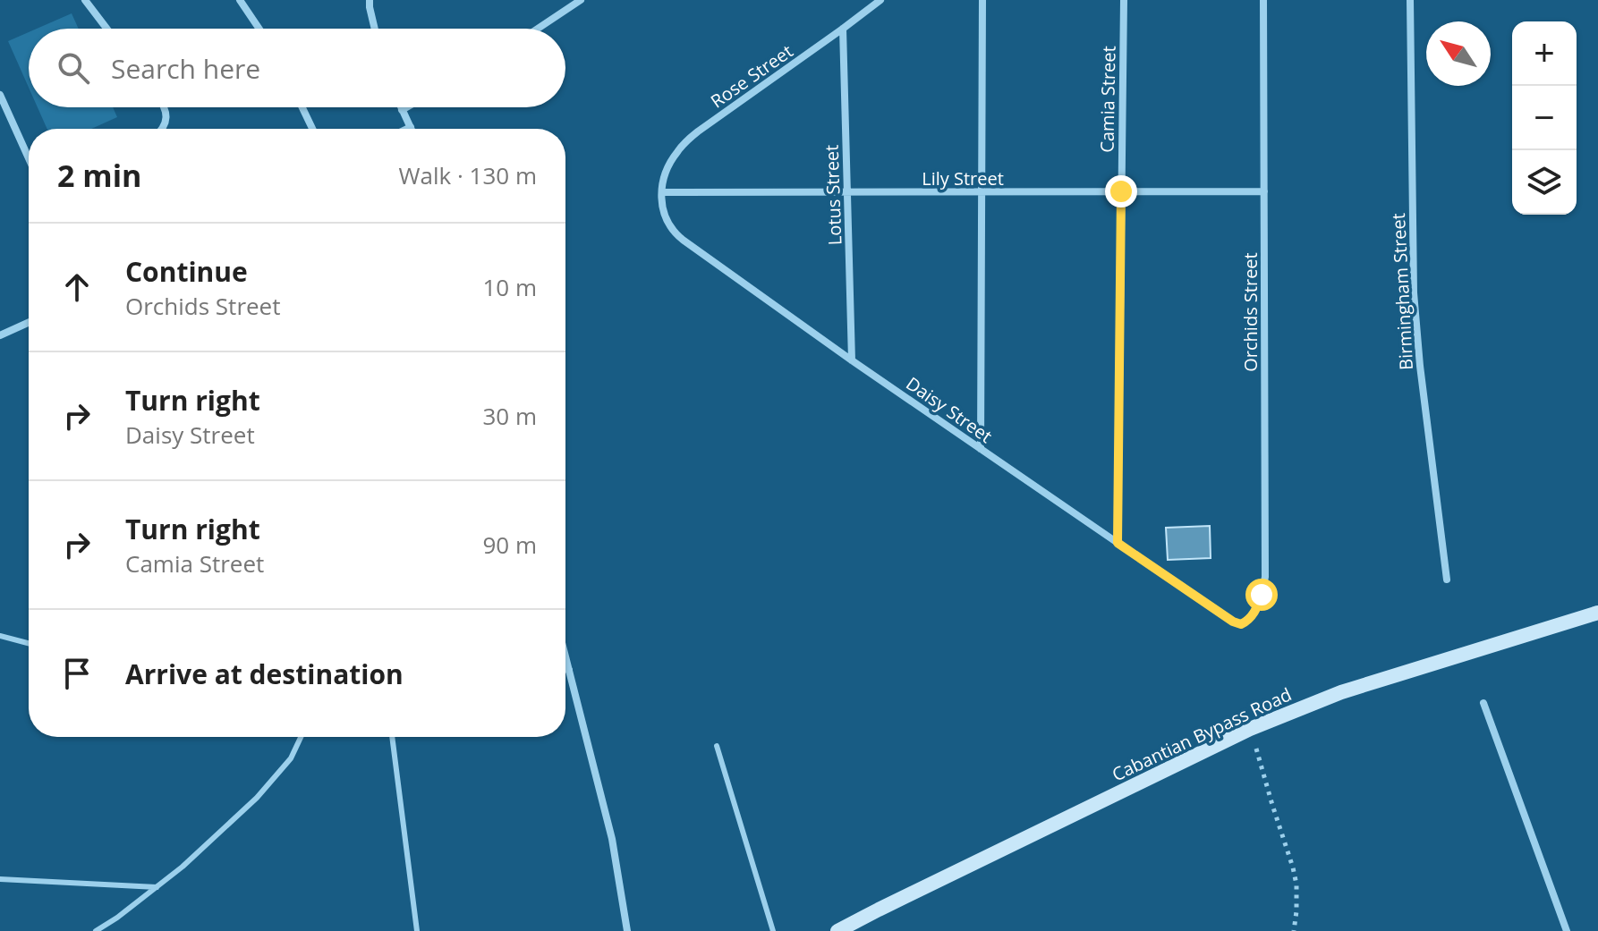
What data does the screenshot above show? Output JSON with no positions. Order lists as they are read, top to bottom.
{
  "streets": {
    "main road": ["Cabantian Bypass Road"],
    "street": [
      "Rose Street",
      "Camia Street",
      "Lily Street",
      "Lotus Street",
      "Birmingham Street",
      "Orchids Street",
      "Daisy Street"
    ]
  },
  "crossings": [
    ["Rose Street", "Lily Street"],
    ["Rose Street", "Lotus Street"],
    ["Rose Street", "Daisy Street"],
    ["Camia Street", "Lily Street"],
    ["Camia Street", "Daisy Street"],
    ["Lily Street", "Lotus Street"],
    ["Lily Street", "Orchids Street"],
    ["Lily Street", "Daisy Street"],
    ["Lotus Street", "Daisy Street"],
    ["Orchids Street", "Daisy Street"]
  ],
  "north": "top left",
  "page": {
    "map_buttons": ["+", "−"],
    "search": "Search here",
    "heading": ["2 min", "Walk · 130 m"],
    "list": [
      ["Continue", "Orchids Street", "10 m"],
      ["Turn right", "Daisy Street", "30 m"],
      ["Turn right", "Camia Street", "90 m"],
      "Arrive at destination"
    ]
  }
}
